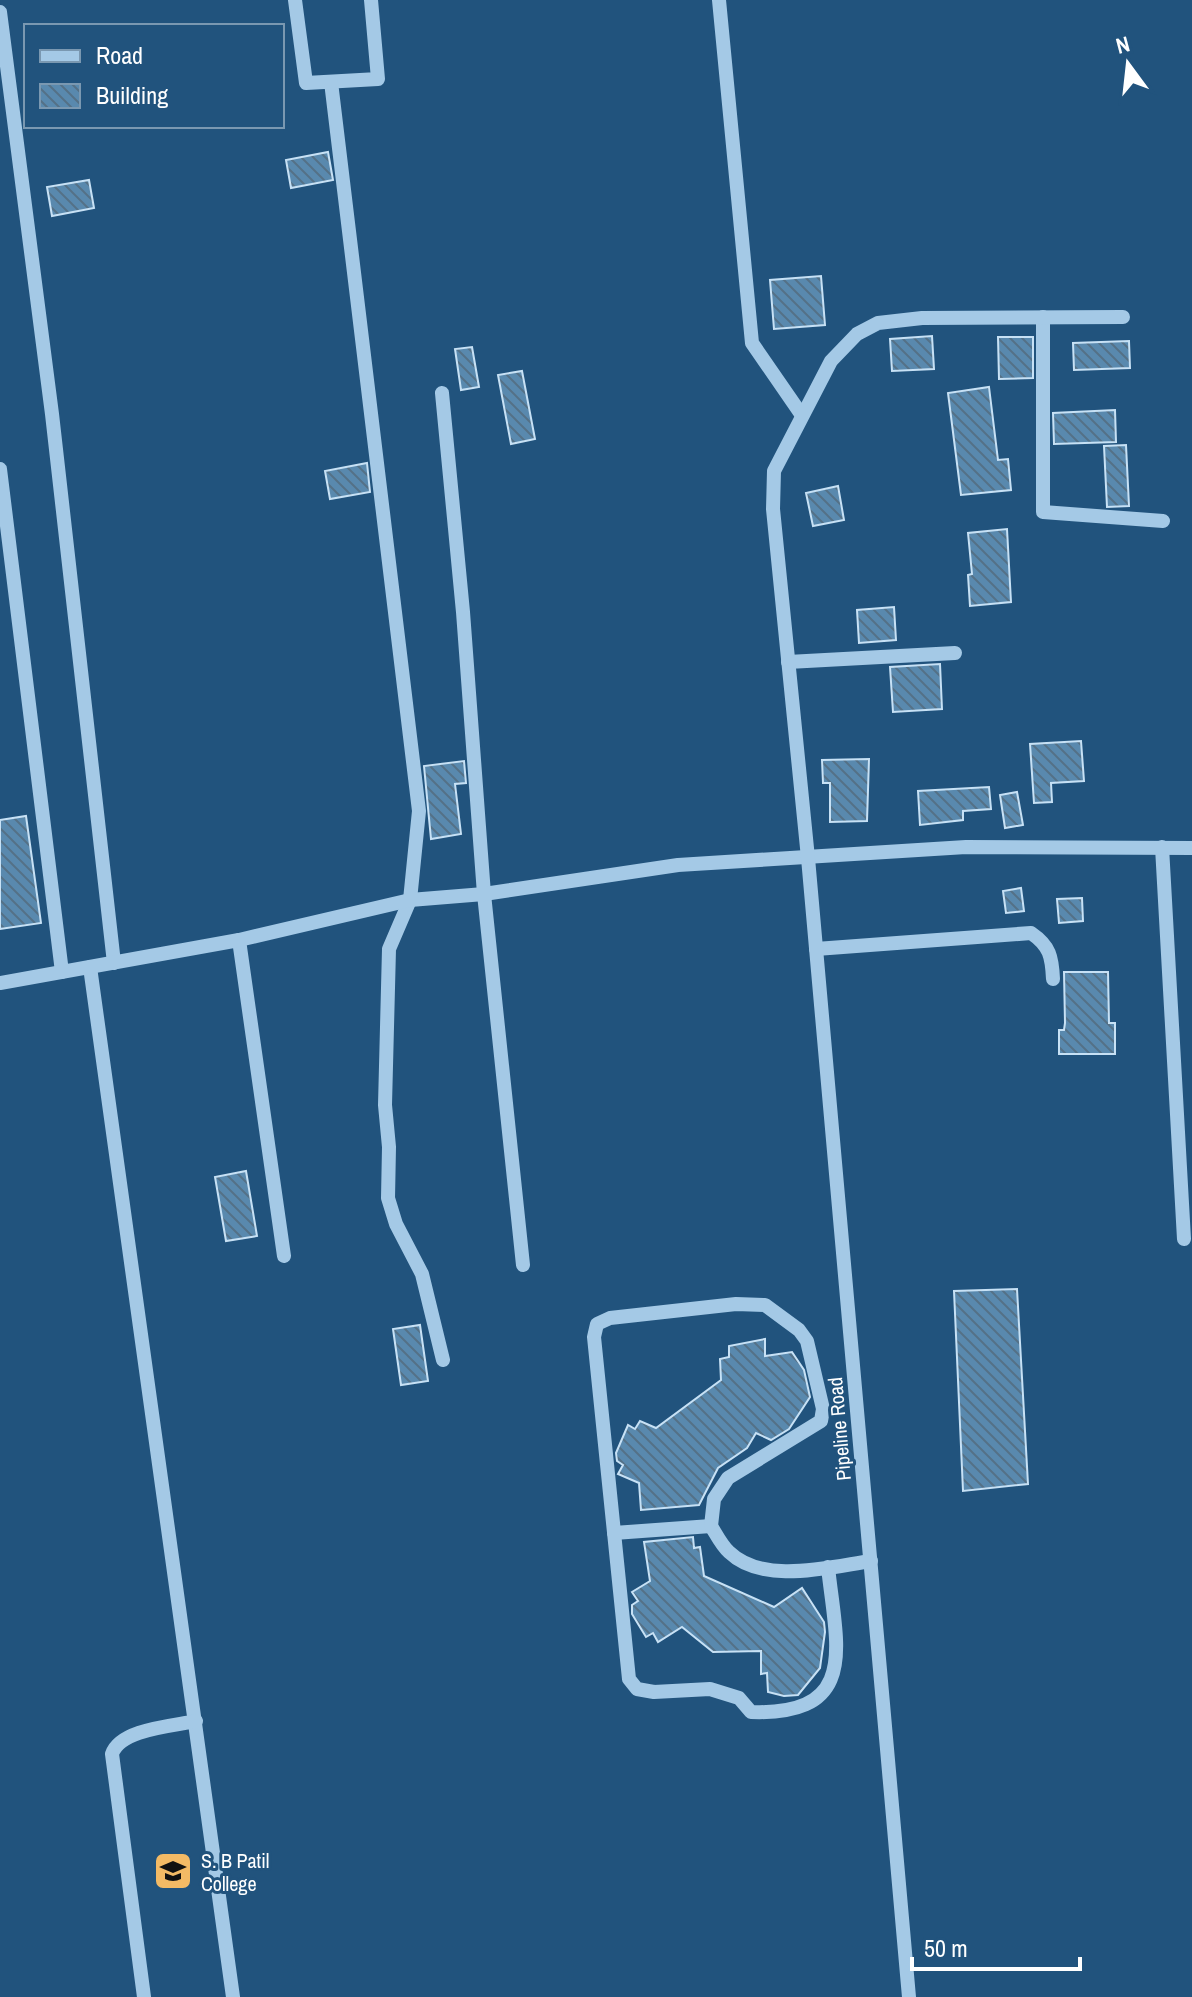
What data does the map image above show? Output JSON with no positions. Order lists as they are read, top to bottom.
{
  "streets": {
    "street": ["Pipeline Road"]
  },
  "places": {
    "school or university": ["S. B Patil College"]
  },
  "legend": ["Road", "Building"],
  "scale_bar": "50 m",
  "north": "top"
}
